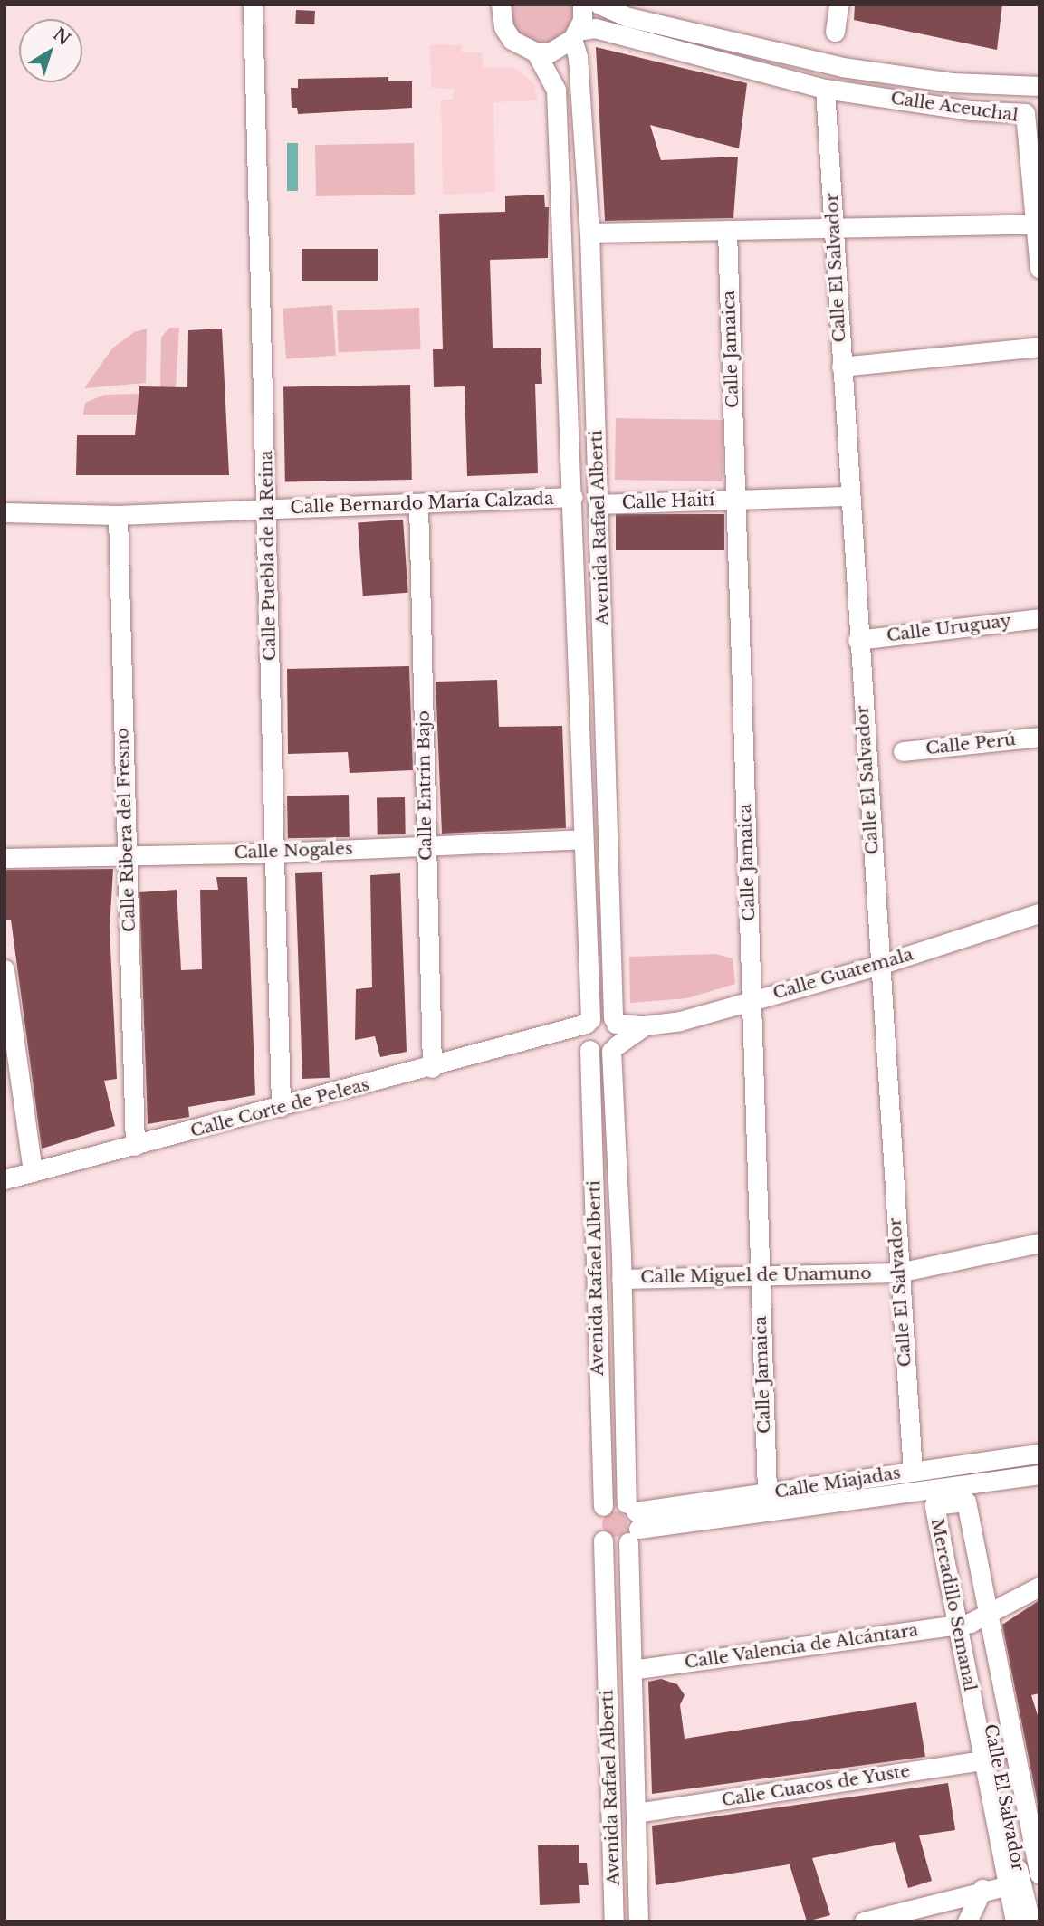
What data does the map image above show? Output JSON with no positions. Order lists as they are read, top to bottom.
{
  "streets": {
    "street": [
      "Calle Aceuchal",
      "Calle El Salvador",
      "Calle Jamaica",
      "Calle Haití",
      "Calle Bernardo María Calzada",
      "Avenida Rafael Alberti",
      "Calle Puebla de la Reina",
      "Calle Uruguay",
      "Calle Perú",
      "Calle Entrín Bajo",
      "Calle Ribera del Fresno",
      "Calle Nogales",
      "Calle Guatemala",
      "Calle Corte de Peleas",
      "Calle Miguel de Unamuno",
      "Calle Miajadas",
      "Mercadillo Semanal",
      "Calle Valencia de Alcántara",
      "Calle Cuacos de Yuste"
    ]
  },
  "crossings": [
    ["Calle Aceuchal", "Calle El Salvador"],
    ["Calle Aceuchal", "Avenida Rafael Alberti"],
    ["Calle El Salvador", "Calle Haití"],
    ["Calle El Salvador", "Calle Uruguay"],
    ["Calle El Salvador", "Calle Guatemala"],
    ["Calle El Salvador", "Calle Miguel de Unamuno"],
    ["Calle El Salvador", "Calle Miajadas"],
    ["Calle El Salvador", "Mercadillo Semanal"],
    ["Calle El Salvador", "Calle Valencia de Alcántara"],
    ["Calle El Salvador", "Calle Cuacos de Yuste"],
    ["Calle Jamaica", "Calle Haití"],
    ["Calle Jamaica", "Calle Guatemala"],
    ["Calle Jamaica", "Calle Miguel de Unamuno"],
    ["Calle Jamaica", "Calle Miajadas"],
    ["Calle Haití", "Avenida Rafael Alberti"],
    ["Calle Bernardo María Calzada", "Avenida Rafael Alberti"],
    ["Calle Bernardo María Calzada", "Calle Puebla de la Reina"],
    ["Calle Bernardo María Calzada", "Calle Entrín Bajo"],
    ["Calle Bernardo María Calzada", "Calle Ribera del Fresno"],
    ["Avenida Rafael Alberti", "Calle Nogales"],
    ["Avenida Rafael Alberti", "Calle Guatemala"],
    ["Avenida Rafael Alberti", "Calle Corte de Peleas"],
    ["Avenida Rafael Alberti", "Calle Miguel de Unamuno"],
    ["Avenida Rafael Alberti", "Calle Miajadas"],
    ["Avenida Rafael Alberti", "Calle Valencia de Alcántara"],
    ["Avenida Rafael Alberti", "Calle Cuacos de Yuste"],
    ["Calle Puebla de la Reina", "Calle Nogales"],
    ["Calle Puebla de la Reina", "Calle Corte de Peleas"],
    ["Calle Entrín Bajo", "Calle Nogales"],
    ["Calle Entrín Bajo", "Calle Corte de Peleas"],
    ["Calle Ribera del Fresno", "Calle Nogales"],
    ["Calle Ribera del Fresno", "Calle Corte de Peleas"],
    ["Calle Guatemala", "Calle Corte de Peleas"]
  ],
  "north": "top right"
}
